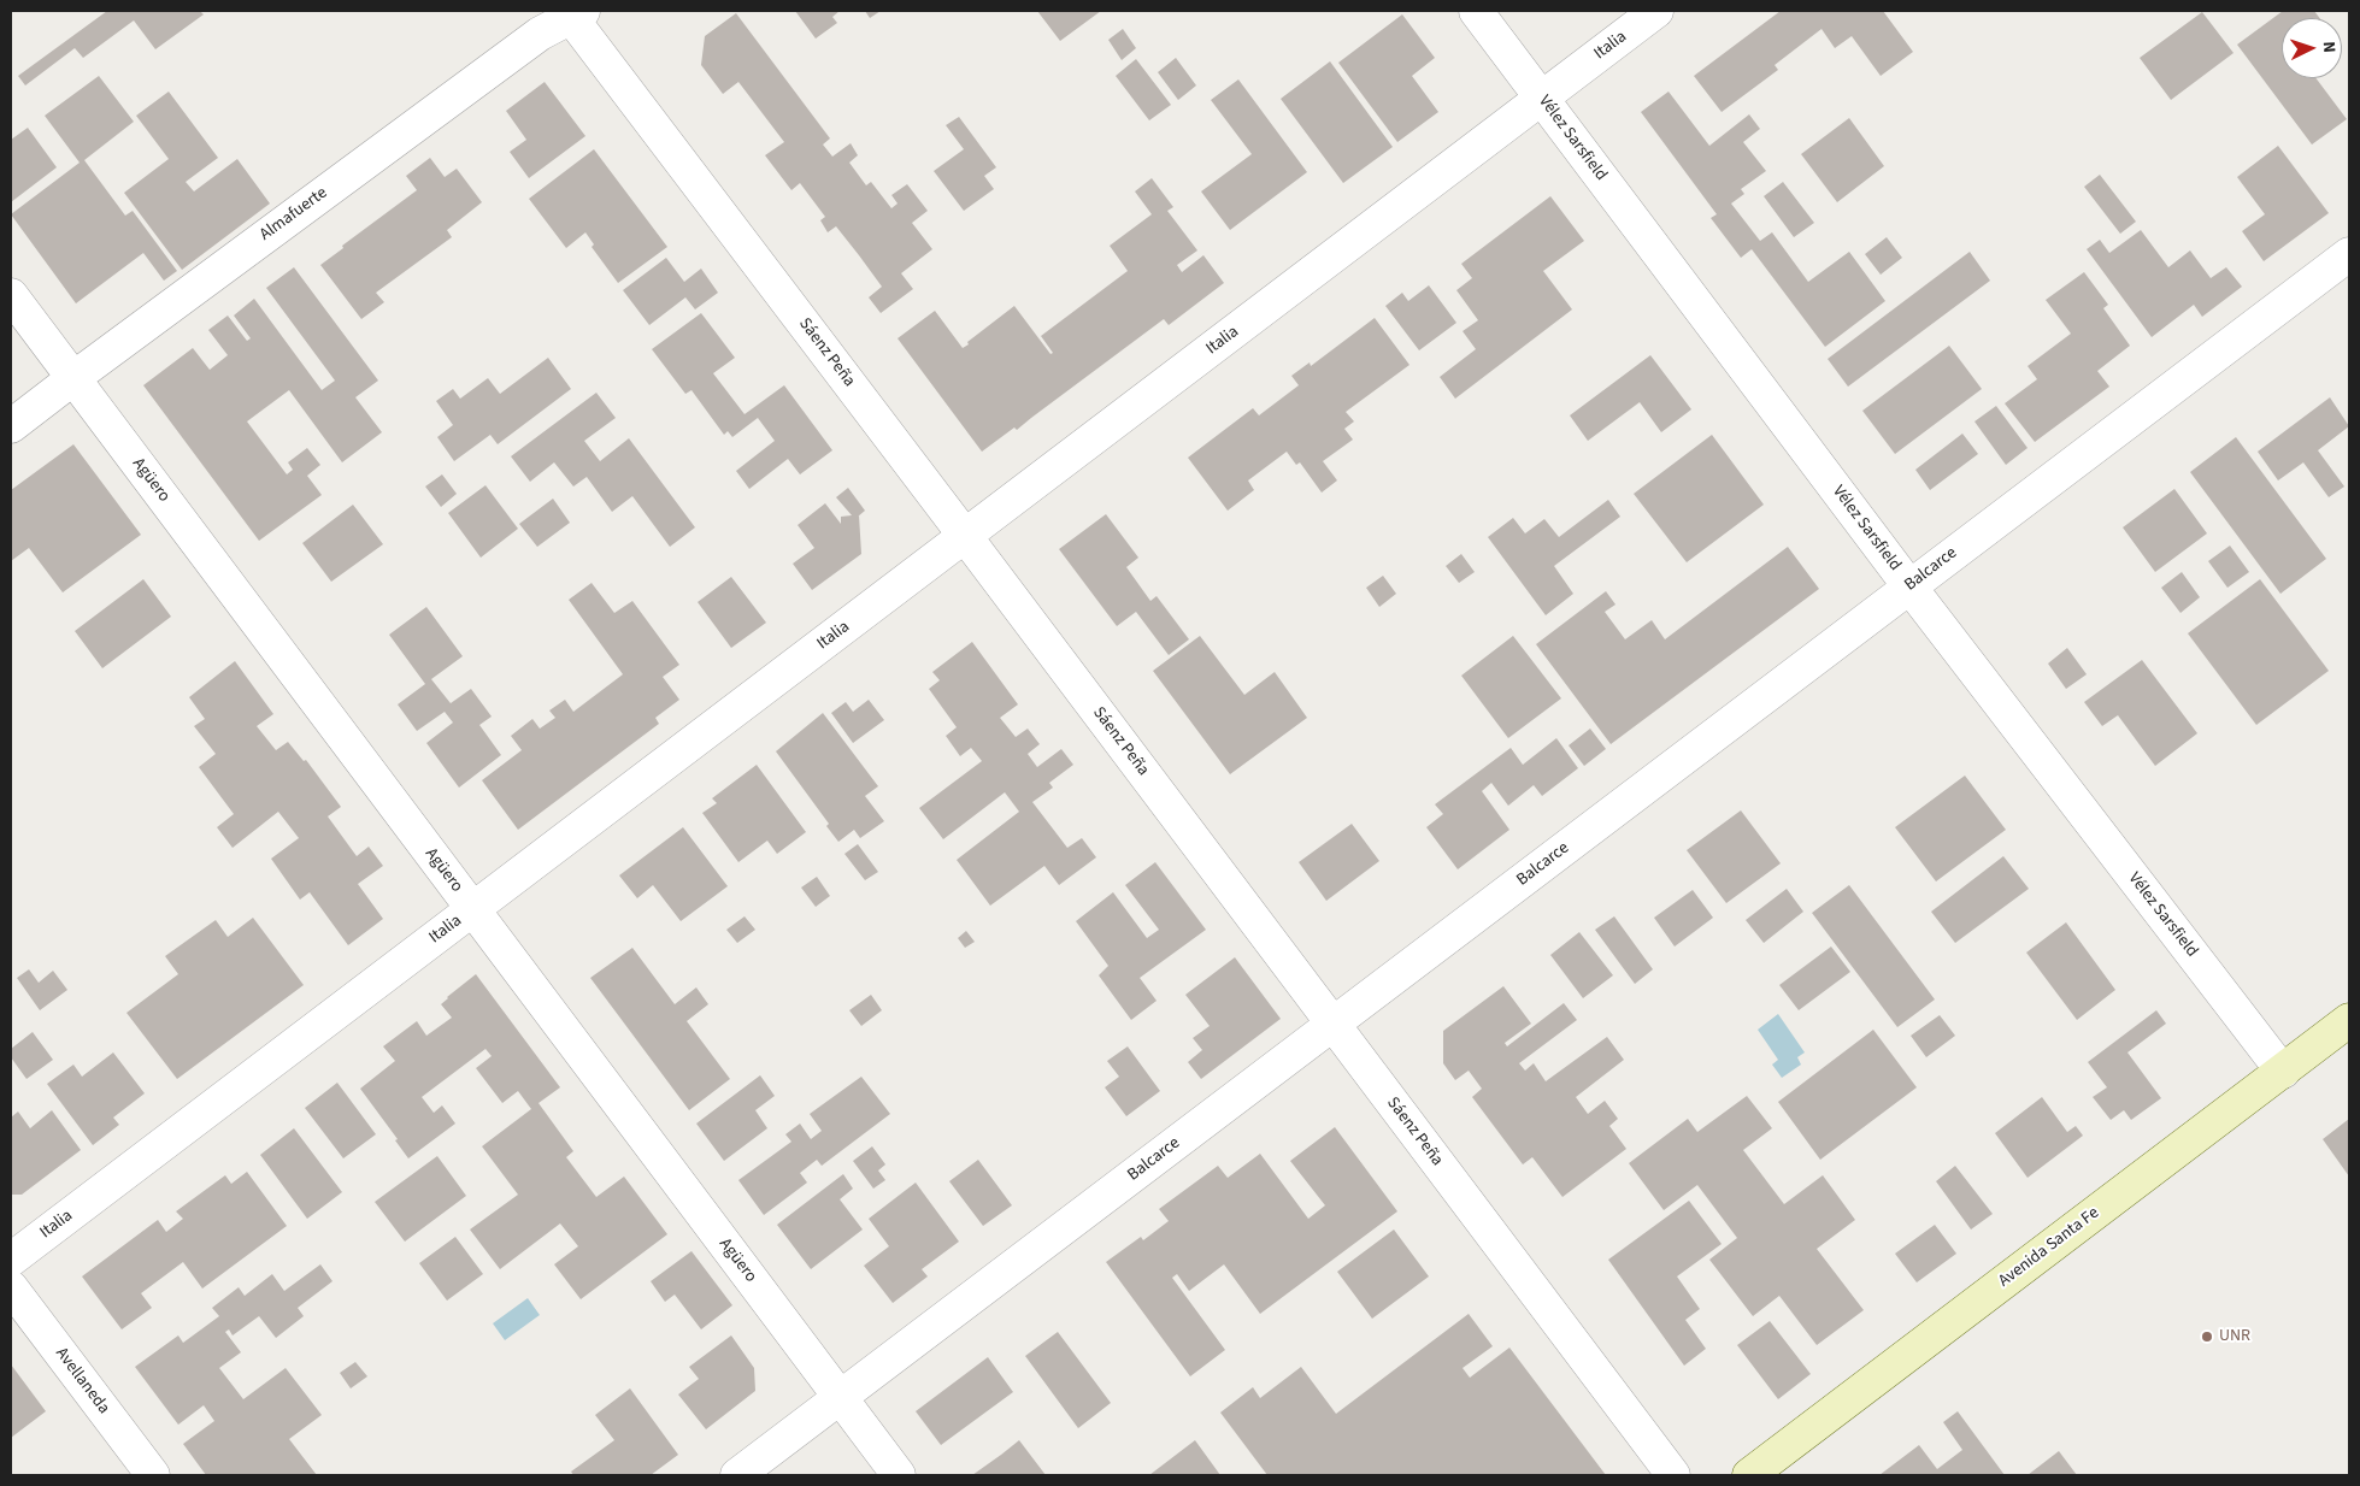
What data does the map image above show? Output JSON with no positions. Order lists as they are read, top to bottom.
{
  "streets": {
    "main road": ["Avenida Santa Fe"],
    "street": [
      "Italia",
      "Vélez Sarsfield",
      "Almafuerte",
      "Sáenz Peña",
      "Agüero",
      "Balcarce",
      "Avellaneda"
    ]
  },
  "crossings": [
    ["Italia", "Vélez Sarsfield"],
    ["Italia", "Sáenz Peña"],
    ["Italia", "Agüero"],
    ["Vélez Sarsfield", "Balcarce"],
    ["Vélez Sarsfield", "Avenida Santa Fe"],
    ["Almafuerte", "Sáenz Peña"],
    ["Almafuerte", "Agüero"],
    ["Sáenz Peña", "Balcarce"],
    ["Agüero", "Balcarce"]
  ],
  "places": ["UNR"],
  "north": "right"
}
